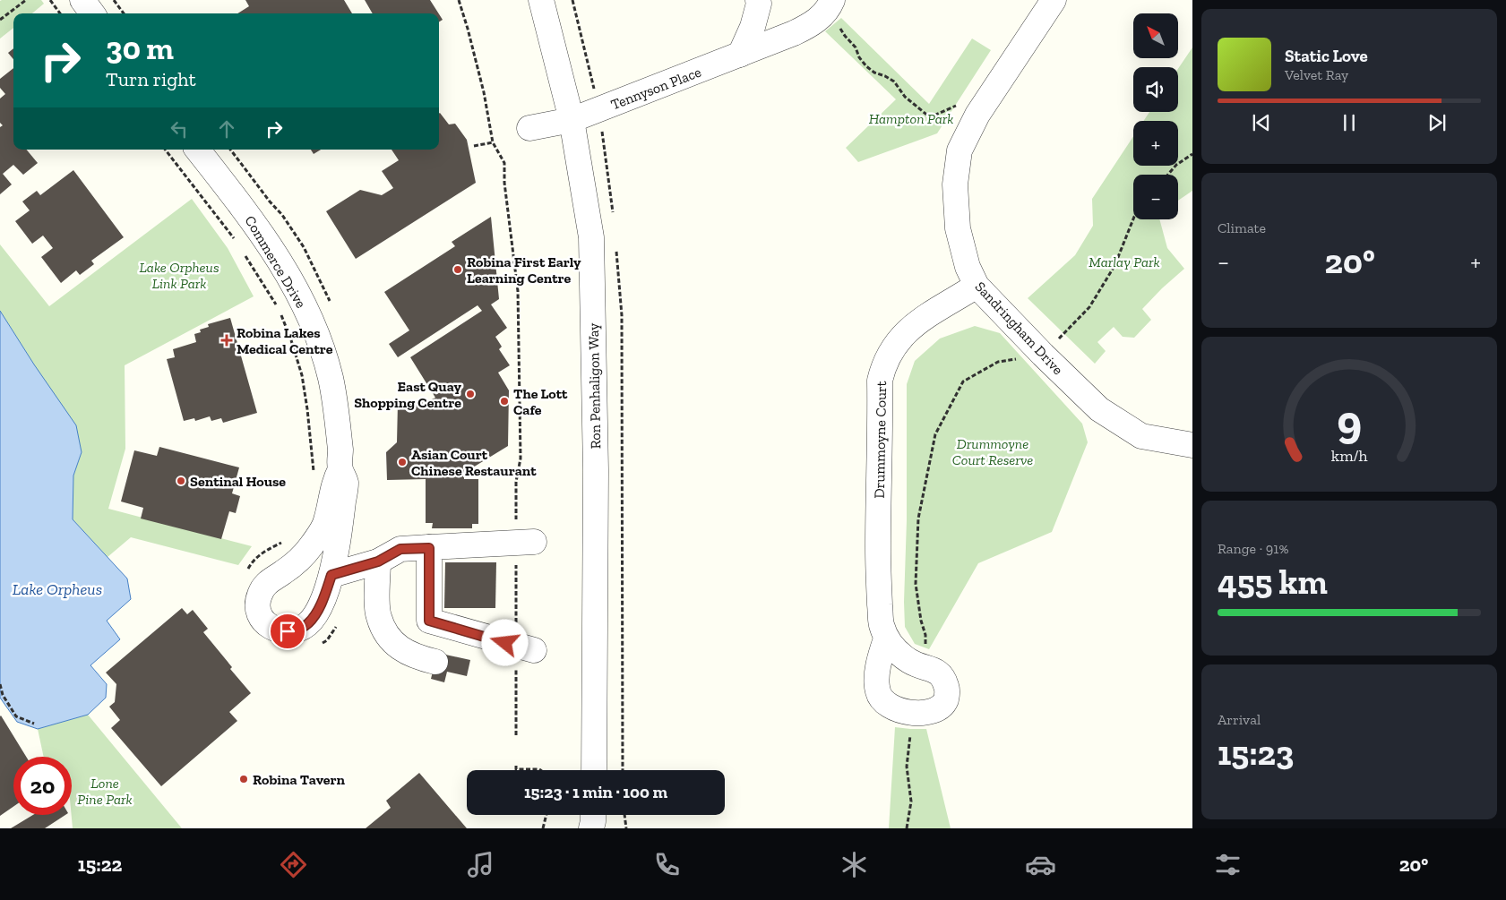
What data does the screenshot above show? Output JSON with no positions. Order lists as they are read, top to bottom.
{
  "streets": {
    "street": [
      "Tennyson Place",
      "Commerce Drive",
      "Sandringham Drive",
      "Ron Penhaligon Way",
      "Drummoyne Court"
    ]
  },
  "crossings": [
    ["Tennyson Place", "Ron Penhaligon Way"],
    ["Sandringham Drive", "Drummoyne Court"]
  ],
  "water": ["Lake Orpheus"],
  "parks": [
    "Hampton Park",
    "Marlay Park",
    "Lake Orpheus Link Park",
    "Drummoyne Court Reserve",
    "Lone Pine Park"
  ],
  "places": {
    "other": [
      "Robina First Early Learning Centre",
      "East Quay Shopping Centre",
      "The Lott Cafe",
      "Asian Court Chinese Restaurant",
      "Sentinal House",
      "Robina Tavern"
    ],
    "health": ["Robina Lakes Medical Centre"]
  },
  "north": "top left",
  "page": {
    "map_buttons": ["+", "−"],
    "turn": ["30 m", "Turn right"],
    "song": ["Static Love", "Velvet Ray"],
    "tile": [
      "Climate",
      ["Range · 91%", "455 km"],
      ["Arrival", "15:23"]
    ],
    "heat": ["−", "20°", "+"],
    "limit": "20",
    "trip": "15:23 · 1 min · 100 m",
    "tabs": ["15:22", "20°"],
    "gauge": ["9", "km/h"]
  }
}
